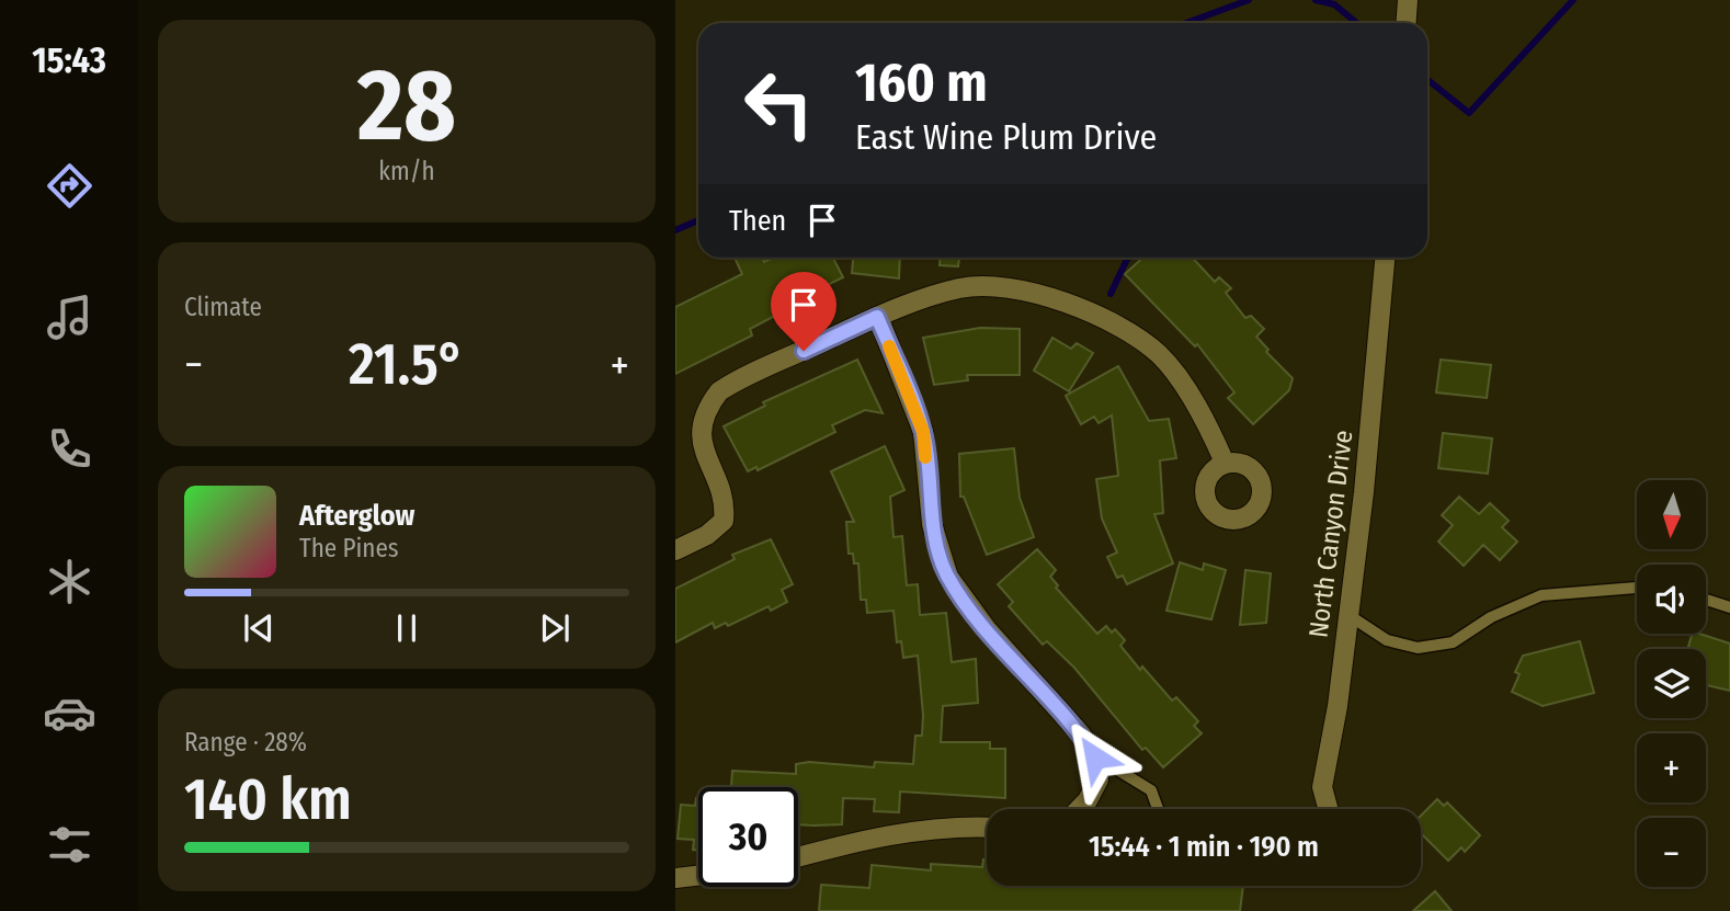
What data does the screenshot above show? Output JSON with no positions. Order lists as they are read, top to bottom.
{
  "streets": {
    "street": ["North Canyon Drive"]
  },
  "north": "bottom",
  "page": {
    "tabs": "15:43",
    "tile": [
      ["28", "km/h"],
      "Climate",
      ["Range · 28%", "140 km"]
    ],
    "turn": ["160 m", "East Wine Plum Drive"],
    "then": "Then",
    "heat": ["−", "21.5°", "+"],
    "map_buttons": ["+", "−"],
    "song": ["Afterglow", "The Pines"],
    "limit": "30",
    "trip": "15:44 · 1 min · 190 m"
  }
}
